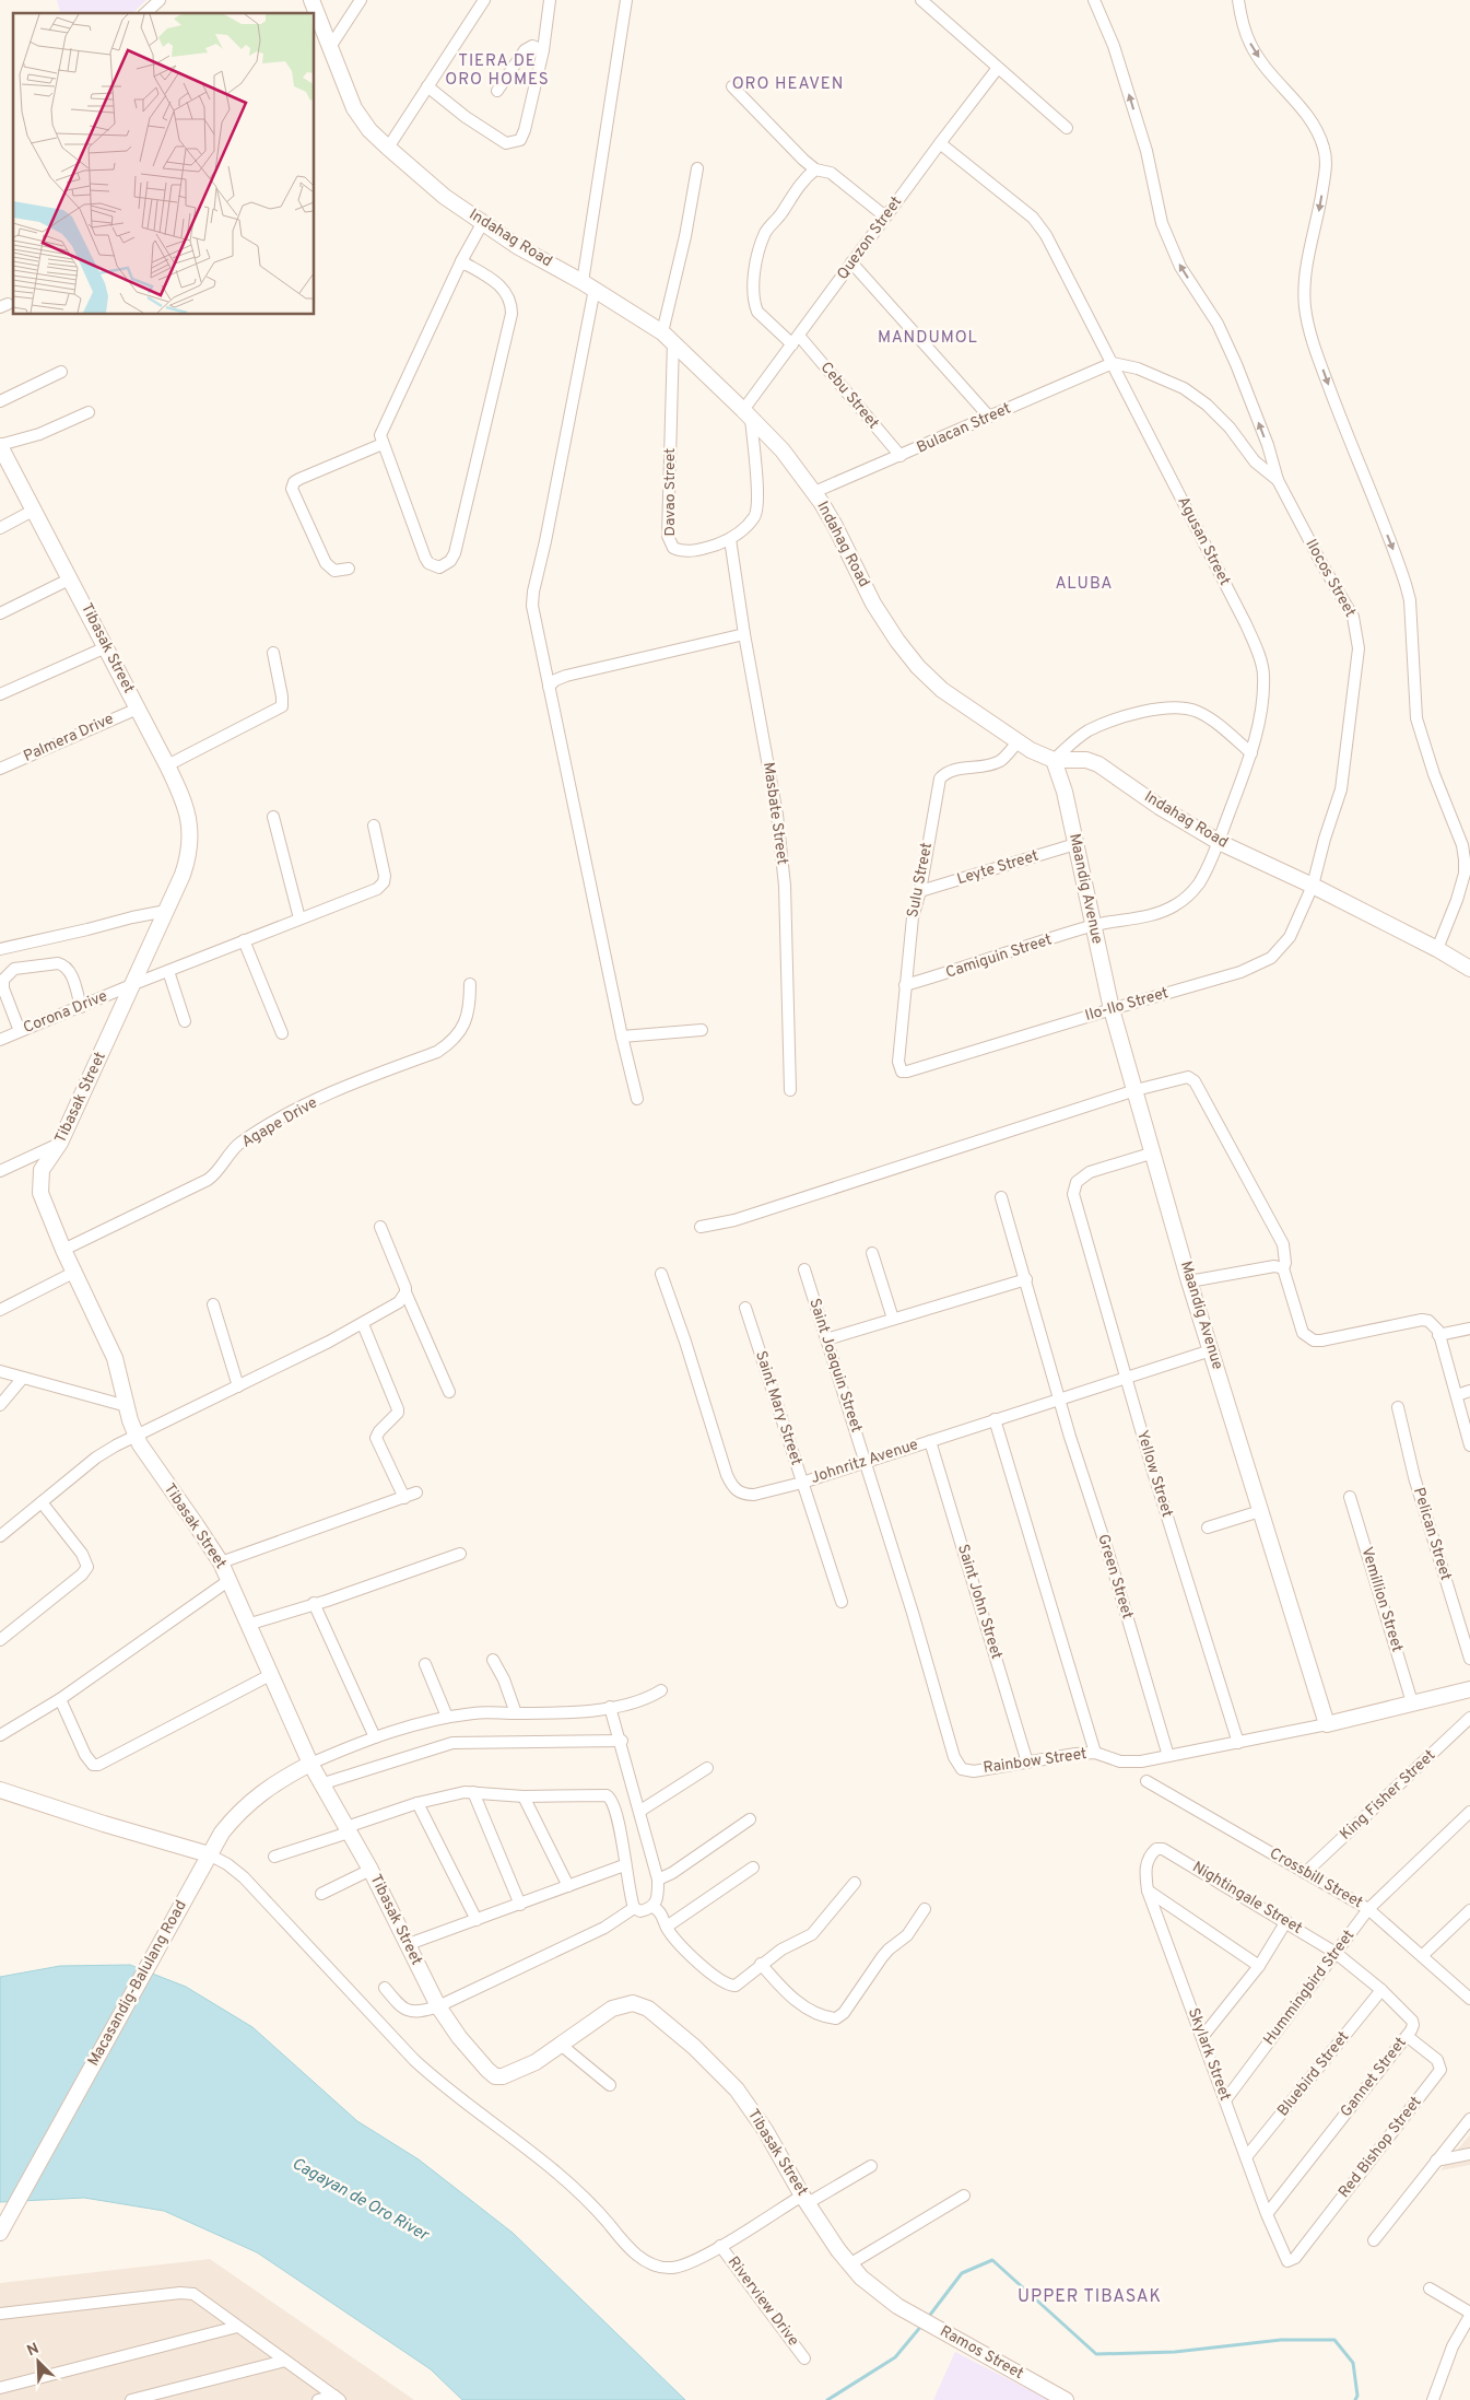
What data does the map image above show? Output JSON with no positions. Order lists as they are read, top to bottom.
{
  "streets": {
    "street": [
      "Indahag Road",
      "Quezon Street",
      "Cebu Street",
      "Bulacan Street",
      "Davao Street",
      "Agusan Street",
      "Ilocos Street",
      "Tibasak Street",
      "Palmera Drive",
      "Masbate Street",
      "Leyte Street",
      "Sulu Street",
      "Maandig Avenue",
      "Camiguin Street",
      "Ilo-Ilo Street",
      "Corona Drive",
      "Agape Drive",
      "Saint Joaquin Street",
      "Saint Mary Street",
      "Johnritz Avenue",
      "Yellow Street",
      "Pelican Street",
      "Green Street",
      "Vemillion Street",
      "Saint John Street",
      "Rainbow Street",
      "King Fisher Street",
      "Crossbill Street",
      "Nightingale Street",
      "Macasandig-Balulang Road",
      "Hummingbird Street",
      "Skylark Street",
      "Bluebird Street",
      "Gannet Street",
      "Red Bishop Street",
      "Riverview Drive",
      "Ramos Street"
    ]
  },
  "crossings": [
    ["Indahag Road", "Quezon Street"],
    ["Indahag Road", "Bulacan Street"],
    ["Indahag Road", "Davao Street"],
    ["Indahag Road", "Agusan Street"],
    ["Indahag Road", "Ilocos Street"],
    ["Indahag Road", "Sulu Street"],
    ["Indahag Road", "Maandig Avenue"],
    ["Indahag Road", "Ilo-Ilo Street"],
    ["Quezon Street", "Cebu Street"],
    ["Quezon Street", "Davao Street"],
    ["Quezon Street", "Agusan Street"],
    ["Cebu Street", "Bulacan Street"],
    ["Bulacan Street", "Agusan Street"],
    ["Bulacan Street", "Ilocos Street"],
    ["Davao Street", "Masbate Street"],
    ["Agusan Street", "Ilocos Street"],
    ["Agusan Street", "Maandig Avenue"],
    ["Agusan Street", "Camiguin Street"],
    ["Ilocos Street", "Ilo-Ilo Street"],
    ["Tibasak Street", "Palmera Drive"],
    ["Tibasak Street", "Corona Drive"],
    ["Tibasak Street", "Agape Drive"],
    ["Tibasak Street", "Macasandig-Balulang Road"],
    ["Tibasak Street", "Ramos Street"],
    ["Leyte Street", "Sulu Street"],
    ["Leyte Street", "Maandig Avenue"],
    ["Sulu Street", "Camiguin Street"],
    ["Sulu Street", "Ilo-Ilo Street"],
    ["Maandig Avenue", "Camiguin Street"],
    ["Maandig Avenue", "Ilo-Ilo Street"],
    ["Maandig Avenue", "Johnritz Avenue"],
    ["Maandig Avenue", "Yellow Street"],
    ["Maandig Avenue", "Rainbow Street"],
    ["Saint Joaquin Street", "Johnritz Avenue"],
    ["Saint Joaquin Street", "Rainbow Street"],
    ["Saint Mary Street", "Johnritz Avenue"],
    ["Johnritz Avenue", "Yellow Street"],
    ["Johnritz Avenue", "Green Street"],
    ["Johnritz Avenue", "Saint John Street"],
    ["Johnritz Avenue", "Rainbow Street"],
    ["Yellow Street", "Rainbow Street"],
    ["Green Street", "Rainbow Street"],
    ["Saint John Street", "Rainbow Street"],
    ["King Fisher Street", "Crossbill Street"],
    ["Crossbill Street", "Hummingbird Street"],
    ["Nightingale Street", "Hummingbird Street"],
    ["Nightingale Street", "Skylark Street"],
    ["Nightingale Street", "Gannet Street"],
    ["Hummingbird Street", "Skylark Street"],
    ["Hummingbird Street", "Gannet Street"],
    ["Skylark Street", "Bluebird Street"],
    ["Skylark Street", "Gannet Street"],
    ["Skylark Street", "Red Bishop Street"],
    ["Bluebird Street", "Gannet Street"],
    ["Gannet Street", "Red Bishop Street"]
  ],
  "districts": [
    "TIERA DE ORO HOMES",
    "ORO HEAVEN",
    "MANDUMOL",
    "ALUBA",
    "UPPER TIBASAK"
  ],
  "water": ["Cagayan de Oro River"],
  "north": "top left"
}
